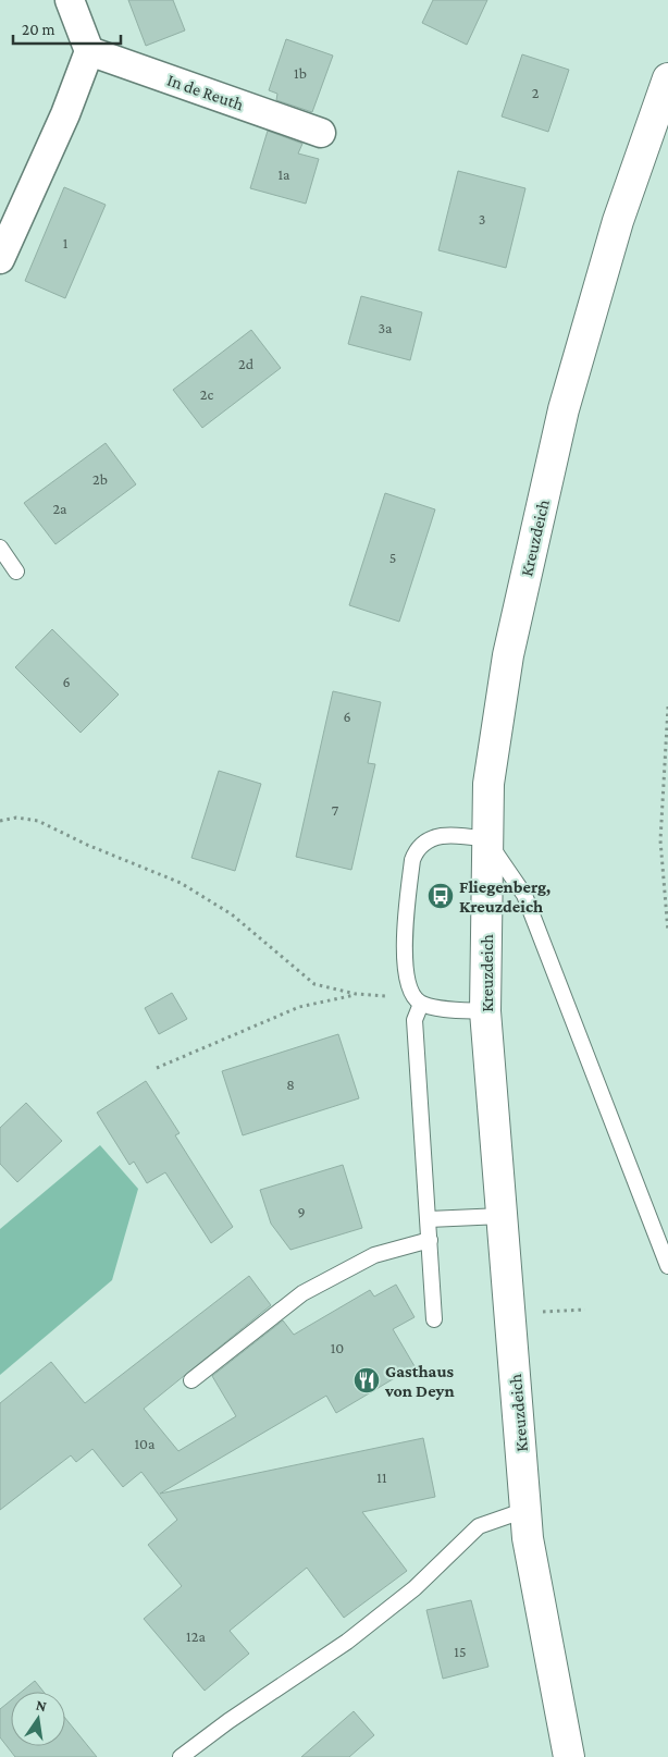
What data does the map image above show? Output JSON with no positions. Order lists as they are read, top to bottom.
{
  "streets": {
    "street": ["In de Reuth", "Kreuzdeich"]
  },
  "places": {
    "bus stop": ["Fliegenberg, Kreuzdeich"],
    "restaurant": ["Gasthaus von Deyn"]
  },
  "house_numbers": [
    "1b",
    "2",
    "1a",
    "3",
    "1",
    "3a",
    "2d",
    "2c",
    "2b",
    "2a",
    "5",
    "6",
    "6",
    "7",
    "8",
    "9",
    "10",
    "10a",
    "11",
    "12a",
    "15"
  ],
  "scale_bar": "20 m",
  "north": "top"
}
